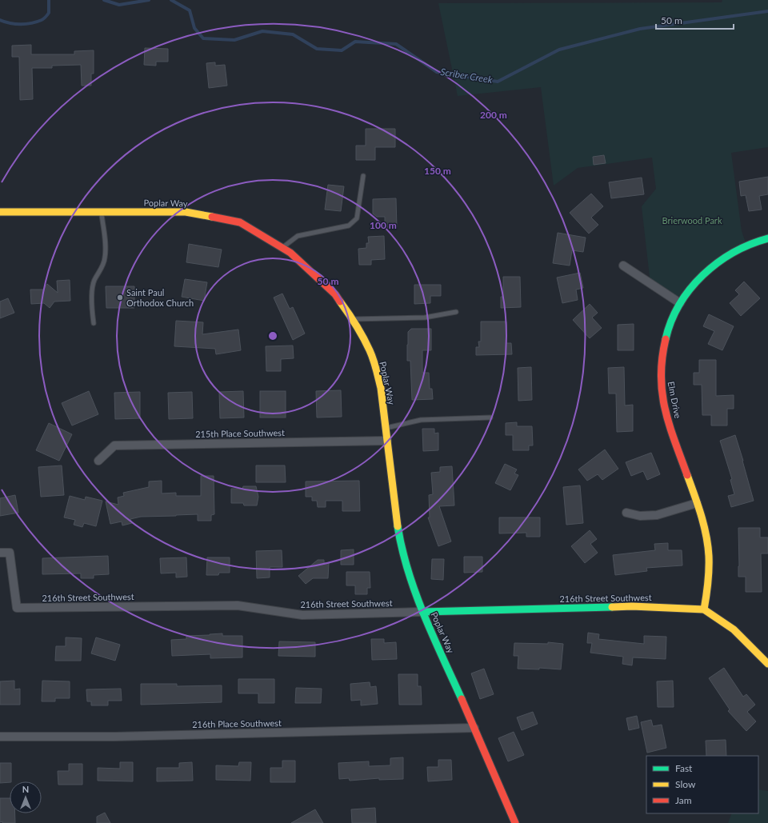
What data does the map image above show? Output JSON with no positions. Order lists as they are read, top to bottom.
{
  "streets": {
    "main road": ["Poplar Way", "Elm Drive", "216th Street Southwest"],
    "street": ["215th Place Southwest", "216th Place Southwest"]
  },
  "crossings": [
    ["Poplar Way", "215th Place Southwest"],
    ["Poplar Way", "216th Street Southwest"],
    ["Poplar Way", "216th Place Southwest"],
    ["Elm Drive", "216th Street Southwest"]
  ],
  "water": ["Scriber Creek"],
  "parks": ["Brierwood Park"],
  "places": ["Saint Paul Orthodox Church"],
  "legend": ["Fast", "Slow", "Jam"],
  "scale_bar": "50 m",
  "north": "top",
  "rings": [
    "200 m",
    "150 m",
    "100 m",
    "50 m"
  ]
}
